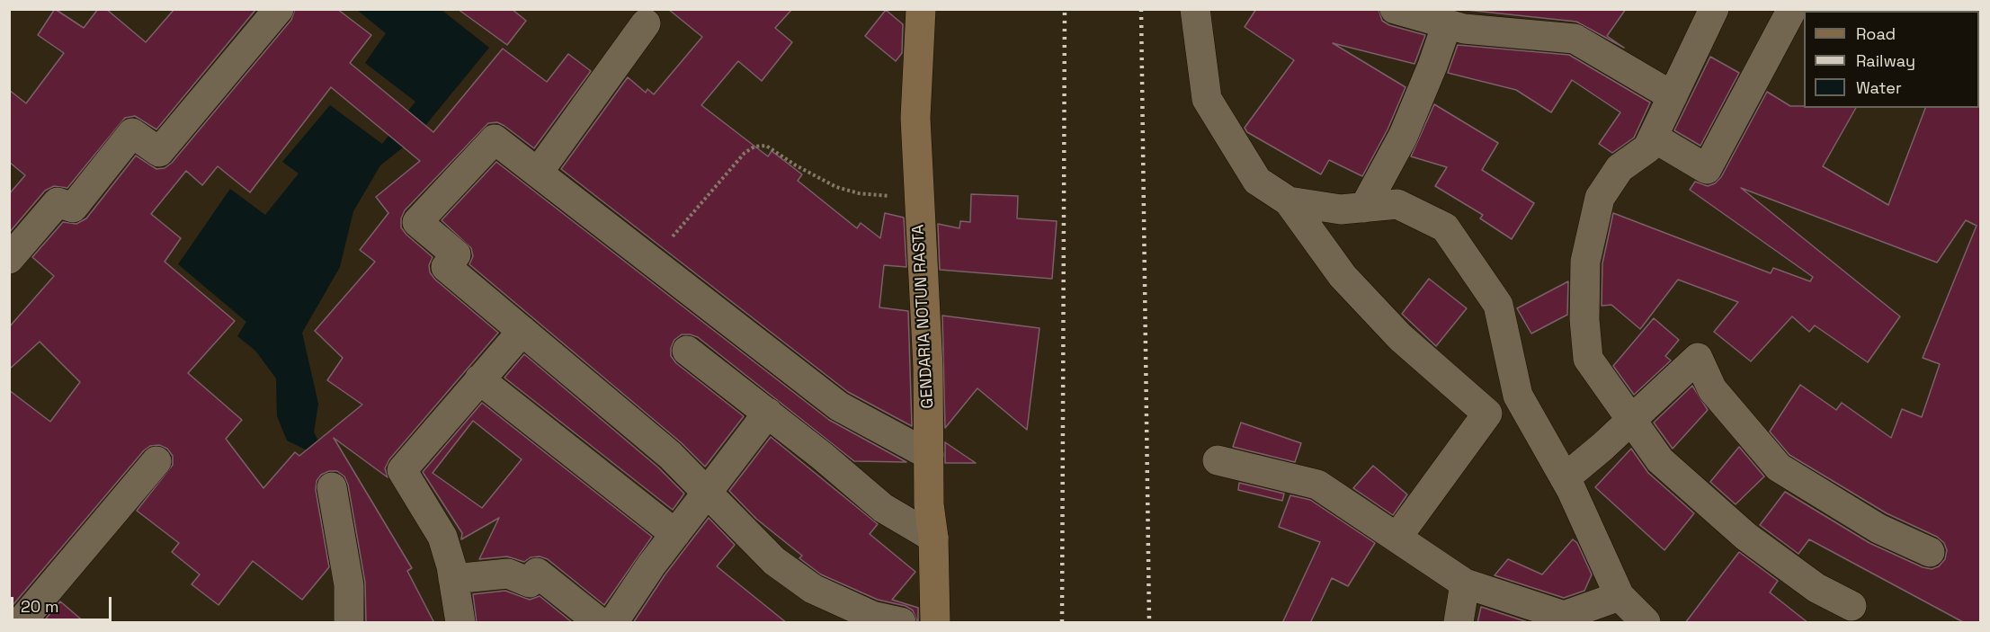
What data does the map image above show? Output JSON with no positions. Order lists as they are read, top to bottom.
{
  "streets": {
    "main road": ["GENDARIA NOTUN RASTA"]
  },
  "legend": ["Road", "Railway", "Water"],
  "scale_bar": "20 m"
}
